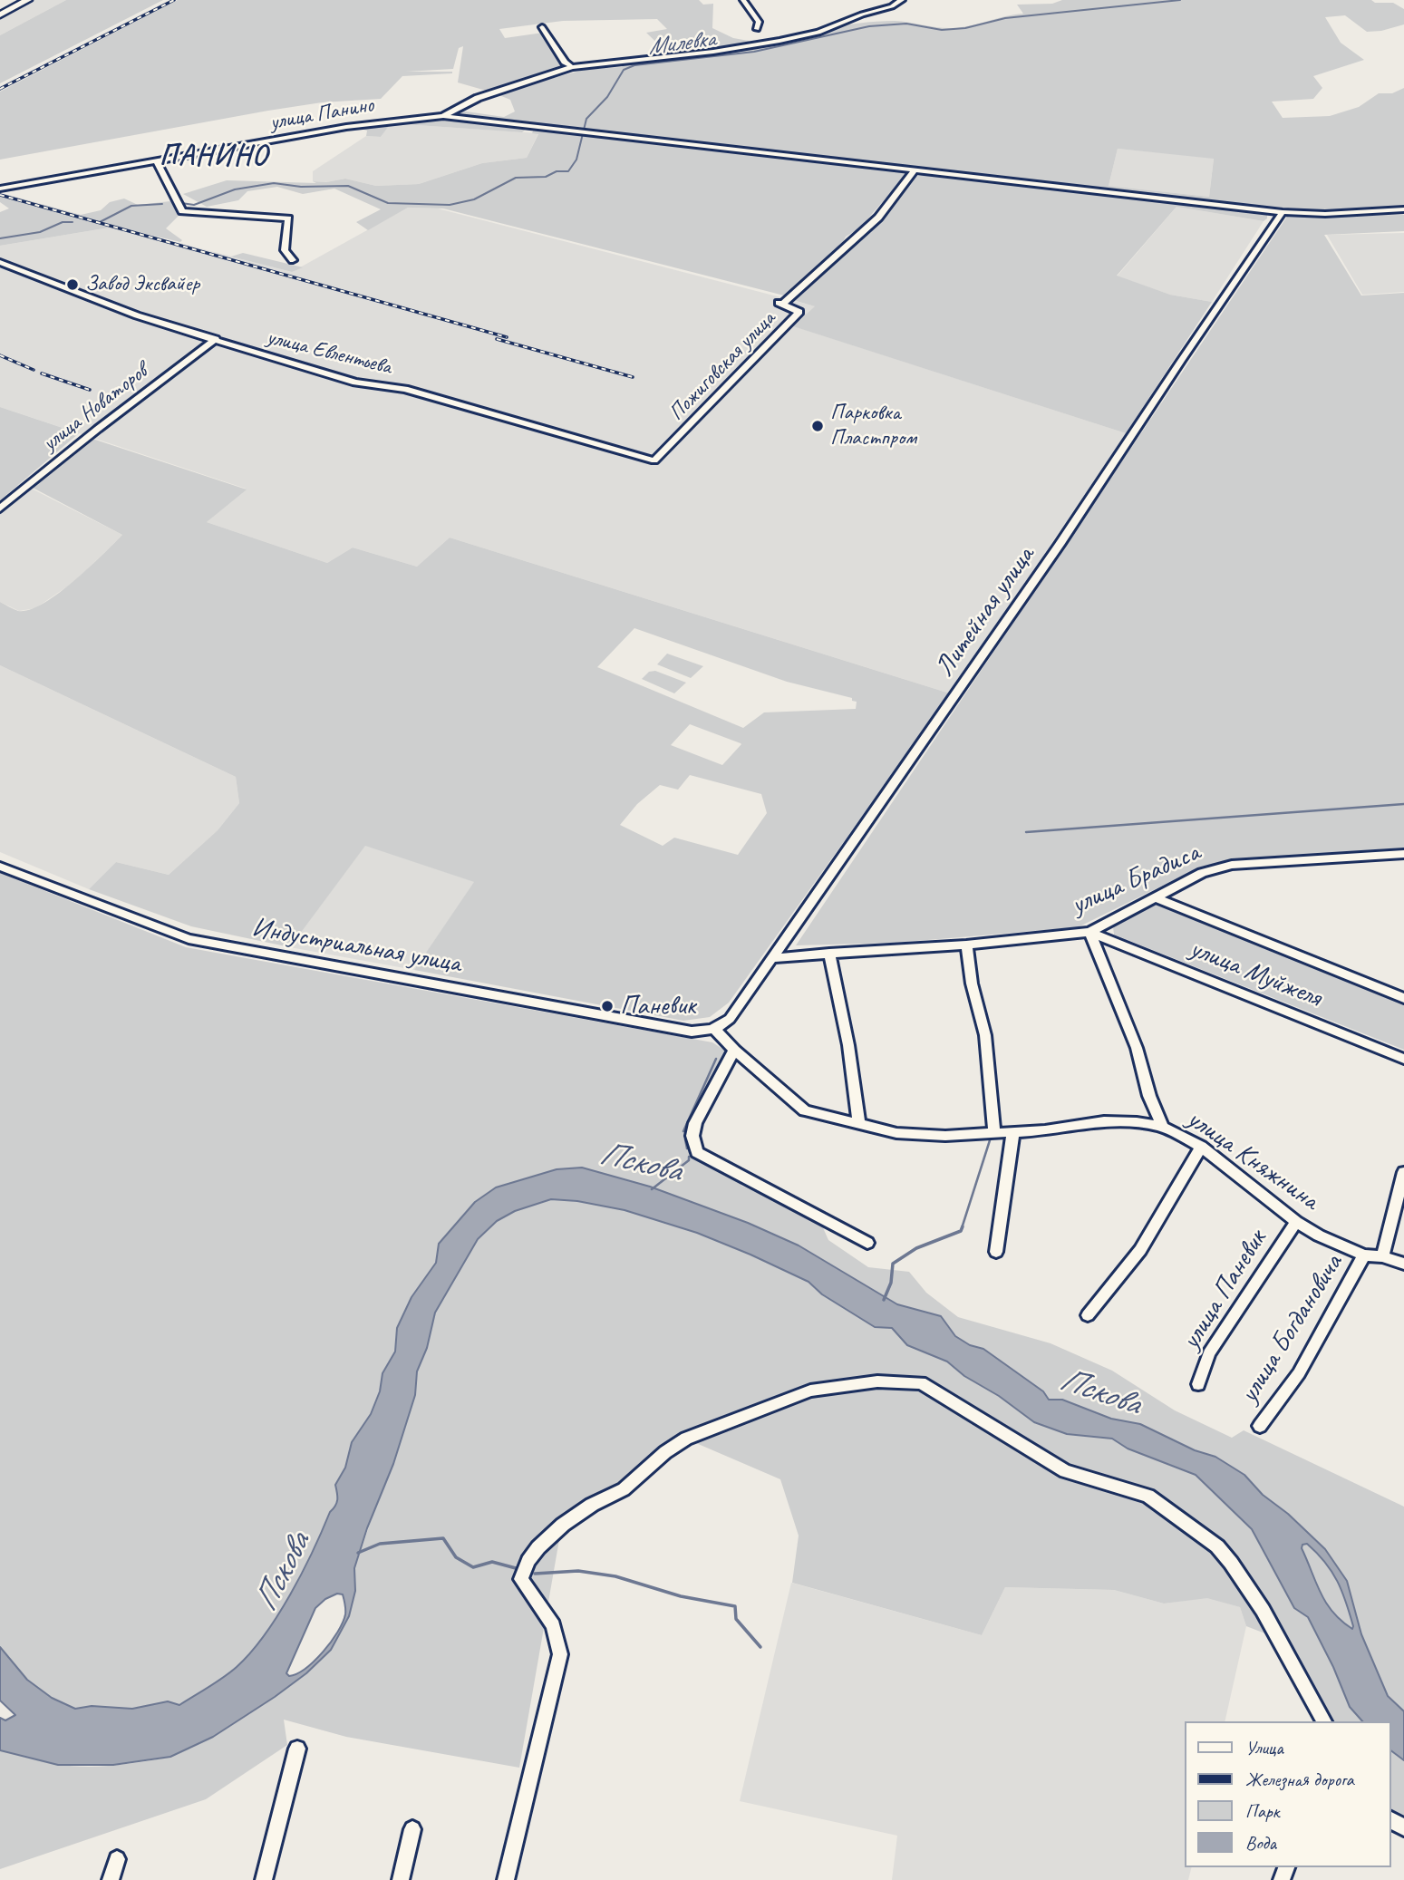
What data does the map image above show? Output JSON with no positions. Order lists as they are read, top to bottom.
{
  "streets": {
    "street": [
      "улица Панино",
      "улица Евлентьева",
      "Пожиговская улица",
      "улица Новаторов",
      "Литейная улица",
      "улица Брадиса",
      "Индустриальная улица",
      "улица Муйжеля",
      "улица Княжнина",
      "улица Паневик",
      "улица Богдановича"
    ]
  },
  "crossings": [
    ["улица Евлентьева", "Пожиговская улица"],
    ["улица Евлентьева", "улица Новаторов"],
    ["Литейная улица", "улица Брадиса"],
    ["Литейная улица", "Индустриальная улица"],
    ["улица Брадиса", "улица Муйжеля"],
    ["улица Брадиса", "улица Княжнина"],
    ["улица Муйжеля", "улица Княжнина"],
    ["улица Княжнина", "улица Паневик"],
    ["улица Княжнина", "улица Богдановича"]
  ],
  "districts": ["ПАНИНО"],
  "water": ["Милевка", "Пскова"],
  "places": ["Завод Эксвайер", "Парковка Пластпром", "Паневик"],
  "legend": [
    "Улица",
    "Железная дорога",
    "Парк",
    "Вода"
  ]
}
